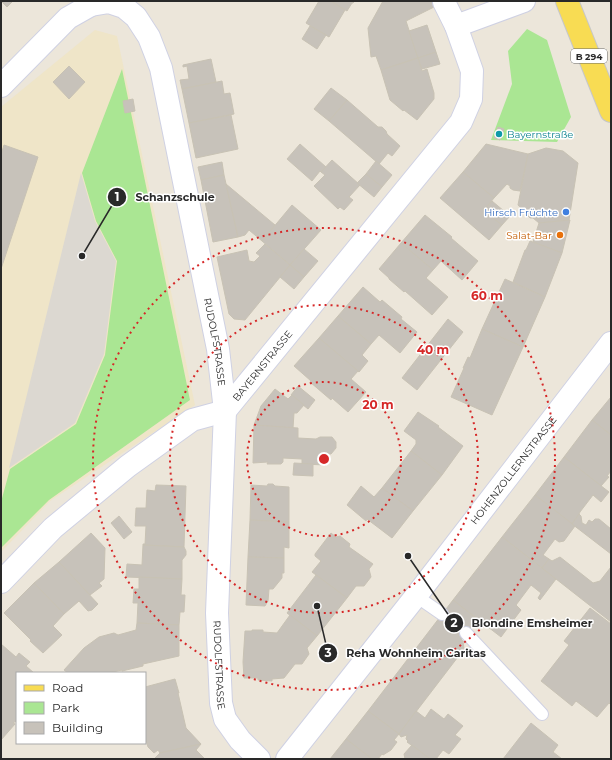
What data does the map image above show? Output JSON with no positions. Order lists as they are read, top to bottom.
{
  "streets": {
    "main road": ["B 294"],
    "street": ["RUDOLFSTRASSE", "BAYERNSTRASSE", "HOHENZOLLERNSTRASSE"]
  },
  "crossings": [
    ["RUDOLFSTRASSE", "BAYERNSTRASSE"]
  ],
  "places": [
    "Bayernstraße",
    "Hirsch Früchte",
    "Salat-Bar",
    "Schanzschule",
    "Blondine Emsheimer",
    "Reha Wohnheim Caritas"
  ],
  "legend": ["Road", "Park", "Building"],
  "rings": ["60 m", "40 m", "20 m"]
}
